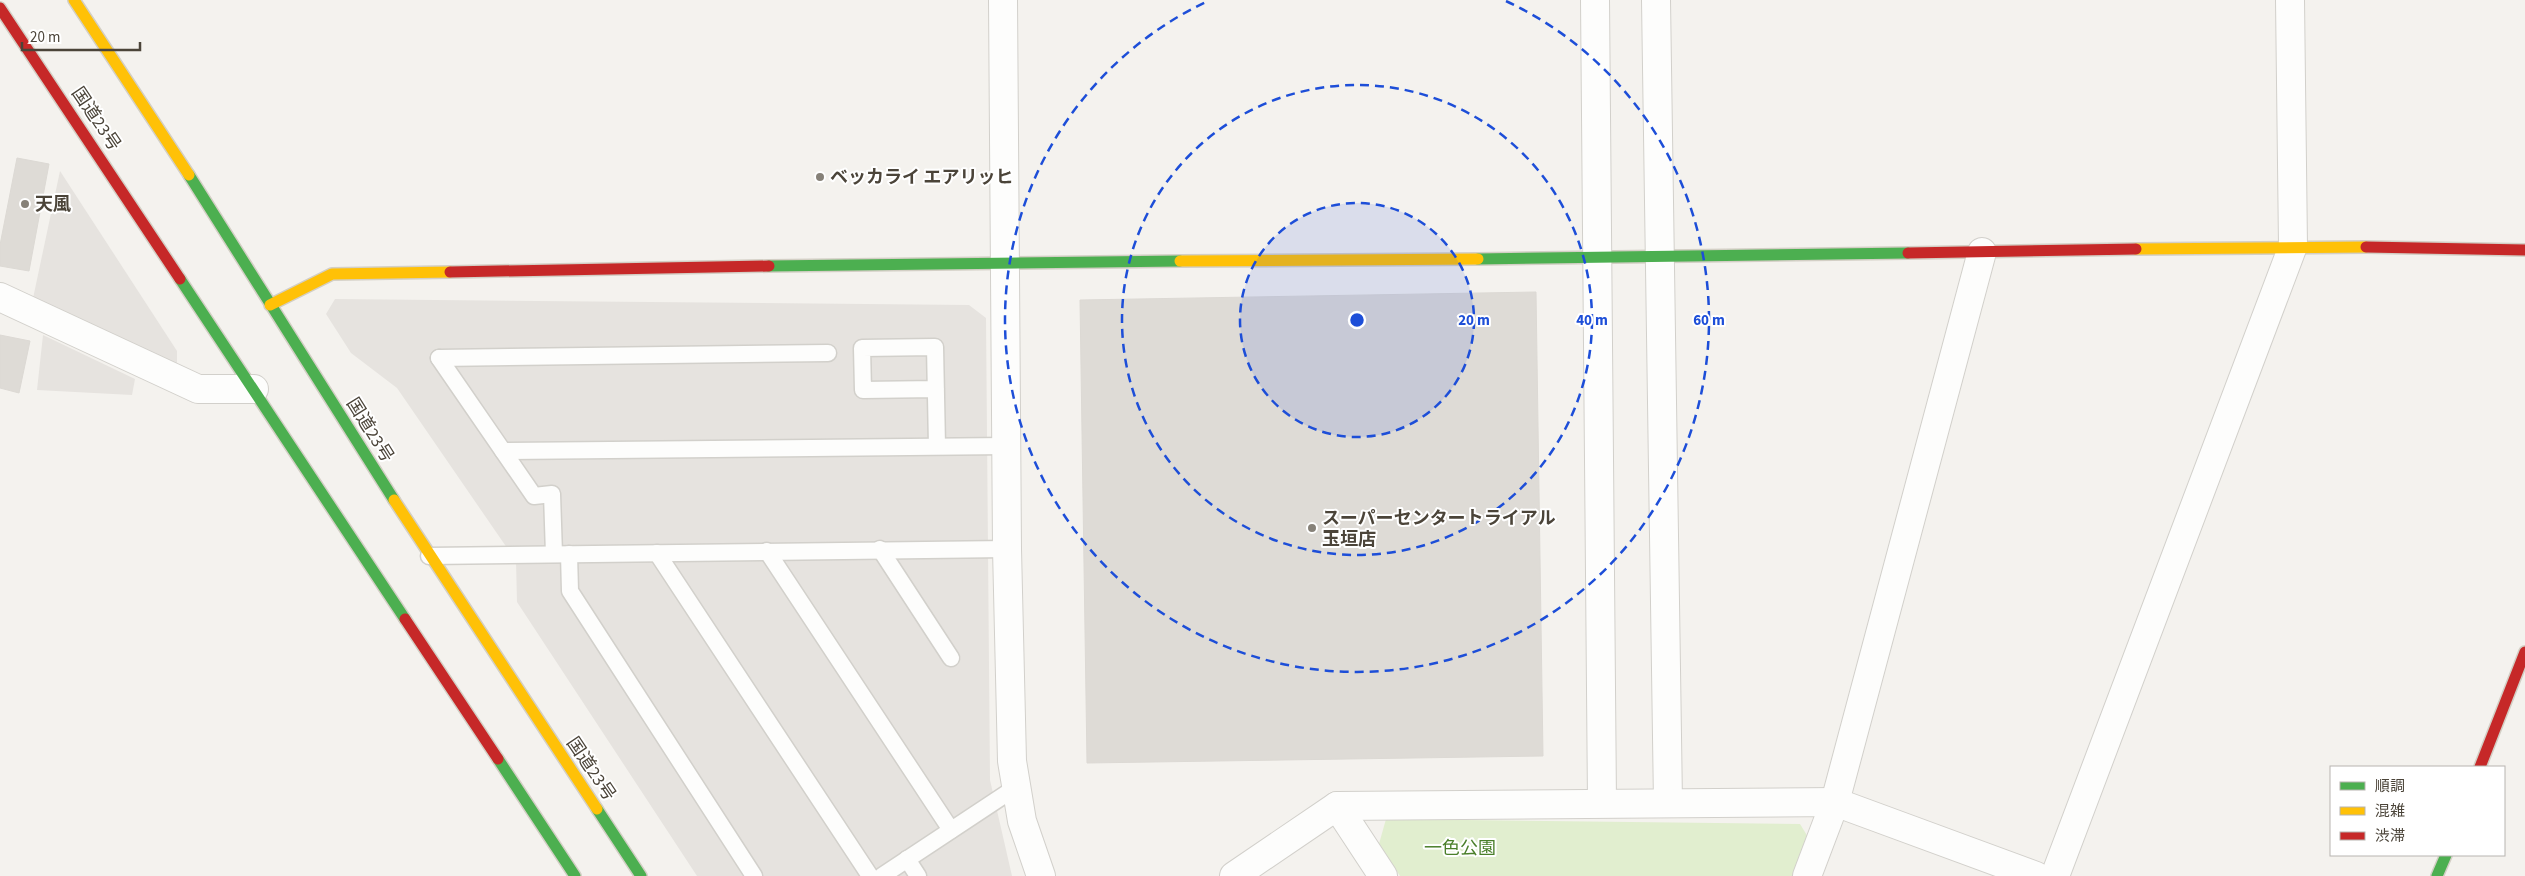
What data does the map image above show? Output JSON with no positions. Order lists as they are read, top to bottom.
{
  "streets": {
    "main road": ["国道23号"]
  },
  "parks": ["一色公園"],
  "places": ["ベッカライ エアリッヒ", "天風", "スーパーセンタートライアル 玉垣店"],
  "legend": ["順調", "混雑", "渋滞"],
  "scale_bar": "20 m",
  "rings": ["20 m", "40 m", "60 m"]
}
